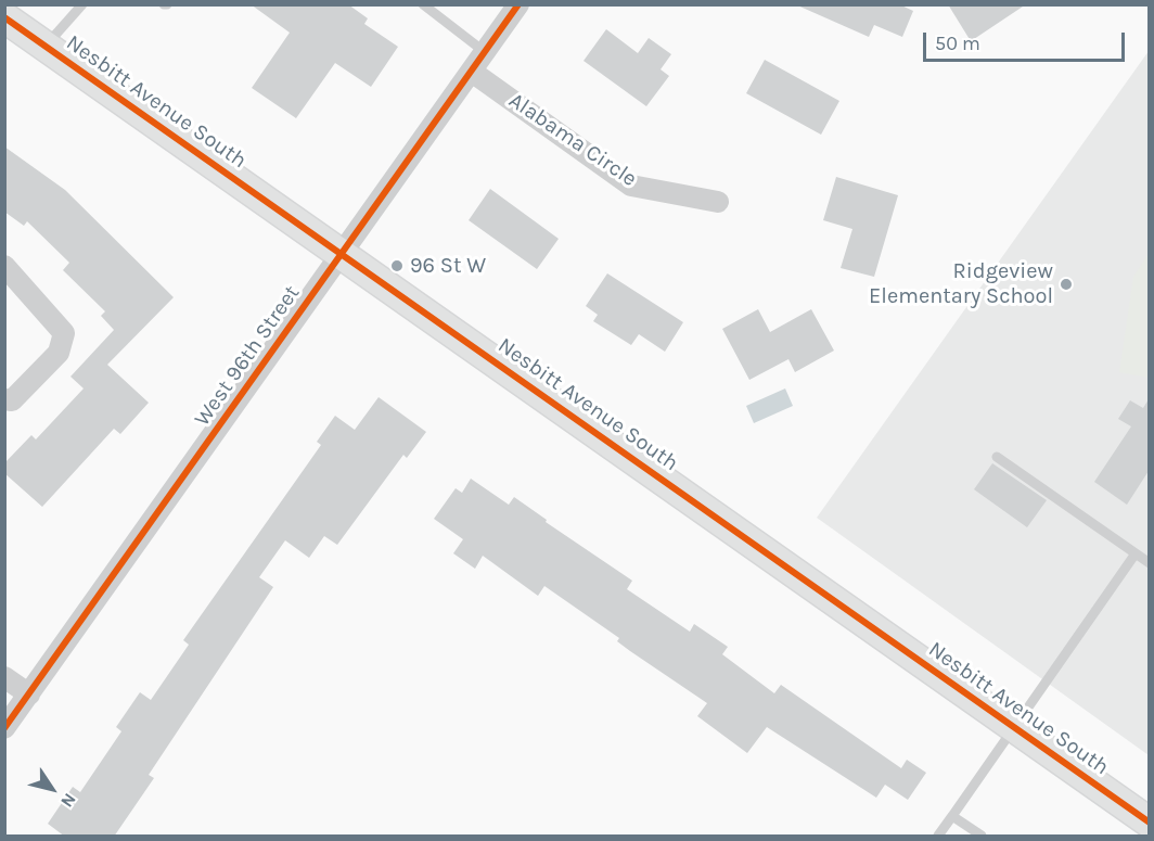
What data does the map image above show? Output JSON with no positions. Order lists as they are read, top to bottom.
{
  "streets": {
    "street": ["Nesbitt Avenue South", "Alabama Circle", "West 96th Street"]
  },
  "crossings": [
    ["Nesbitt Avenue South", "West 96th Street"],
    ["Alabama Circle", "West 96th Street"]
  ],
  "places": ["96 St W", "Ridgeview Elementary School"],
  "scale_bar": "50 m",
  "north": "bottom right"
}
